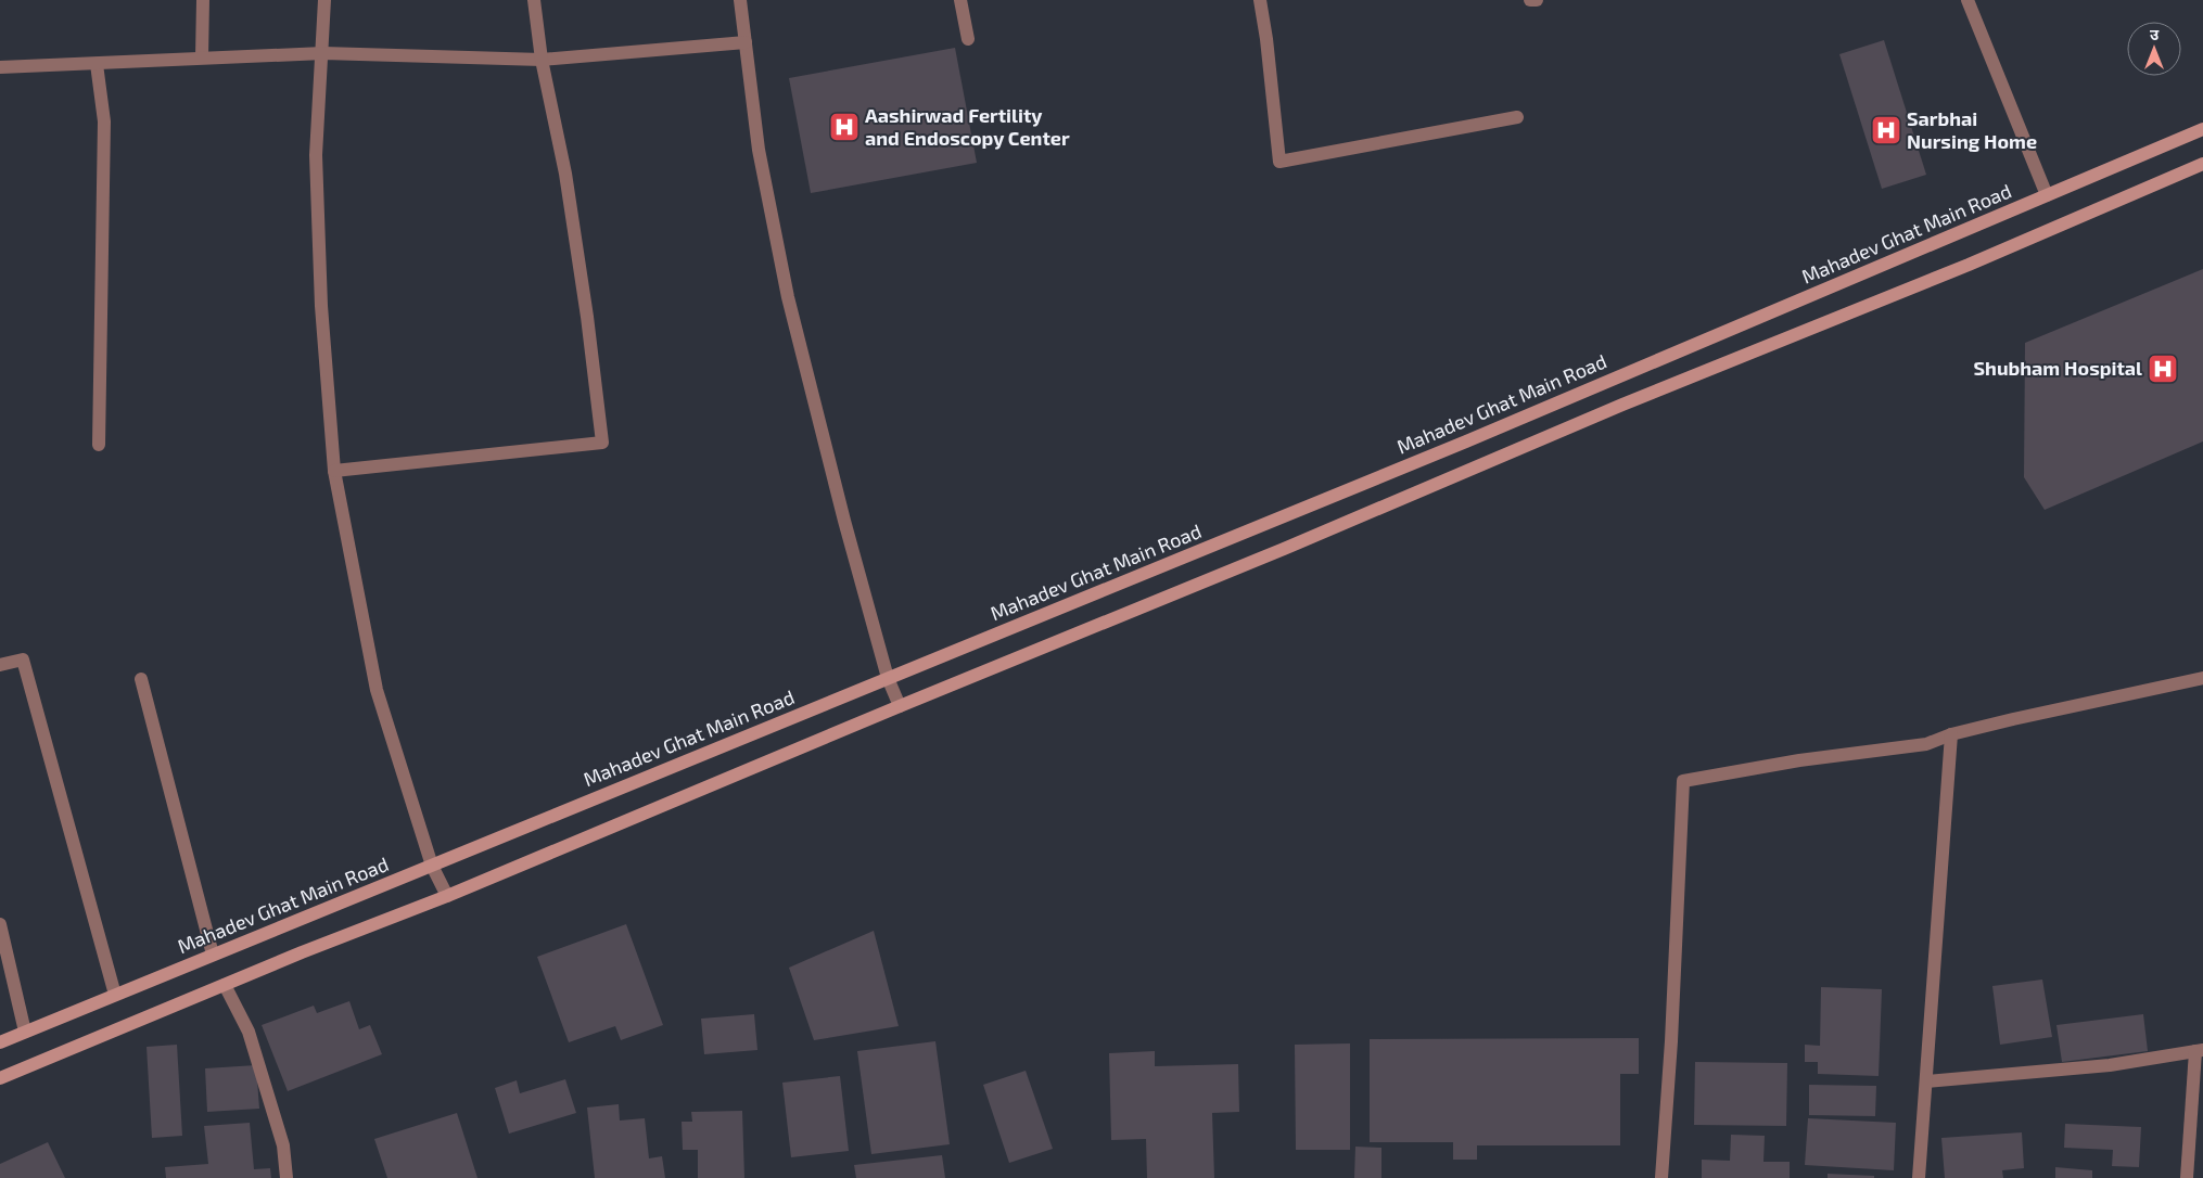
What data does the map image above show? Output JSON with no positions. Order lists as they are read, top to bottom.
{
  "streets": {
    "street": ["Mahadev Ghat Main Road"]
  },
  "places": {
    "hospital": ["Aashirwad Fertility and Endoscopy Center", "Sarbhai Nursing Home", "Shubham Hospital"]
  },
  "north": "top"
}
